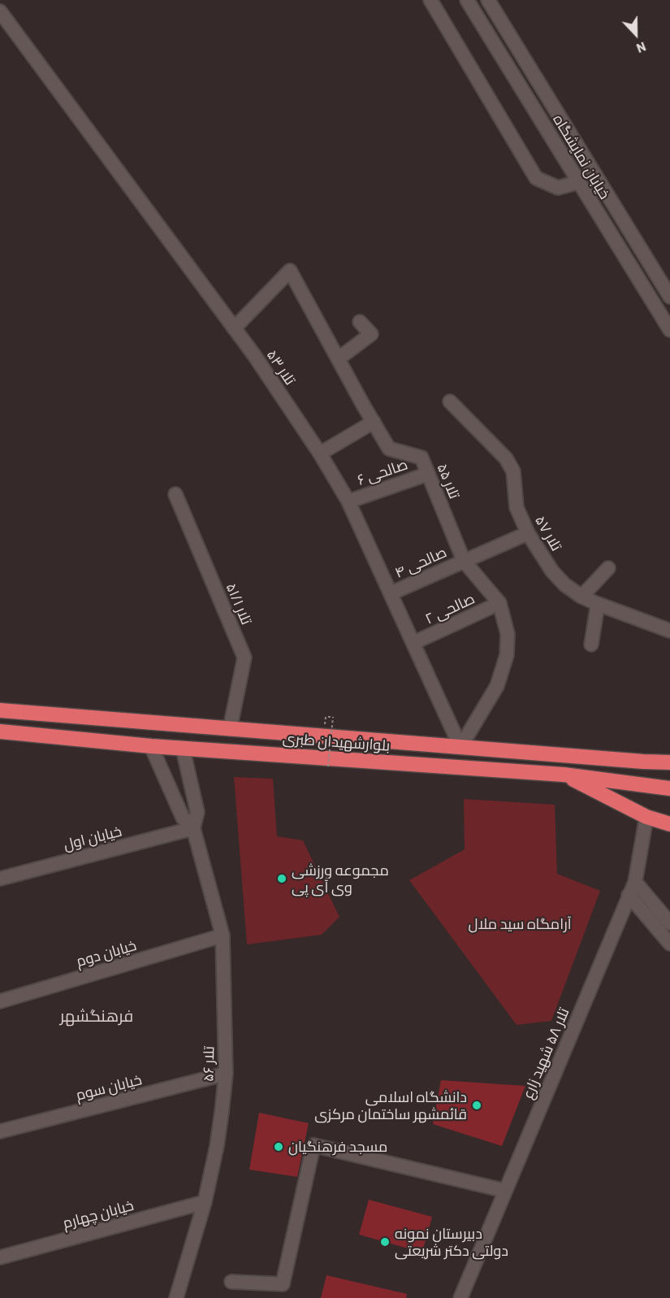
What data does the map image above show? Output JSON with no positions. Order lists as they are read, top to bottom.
{
  "streets": {
    "highway": ["بلوارشهیدان طبری"],
    "street": [
      "خیابان نمایشگاه",
      "تلار ۵۳",
      "صالحی ۶",
      "تلار ۵۵",
      "تلار ۵۷",
      "صالحی ۴",
      "تلار ۵۱/۱",
      "صالحی ۲",
      "خیابان اول",
      "خیابان دوم",
      "تلار ۵۸ شهید زارع",
      "تلار ۵۶",
      "خیابان سوم",
      "خیابان چهارم"
    ]
  },
  "crossings": [
    ["تلار ۵۳", "صالحی ۶"],
    ["تلار ۵۳", "تلار ۵۵"],
    ["تلار ۵۳", "صالحی ۴"],
    ["تلار ۵۳", "صالحی ۲"],
    ["تلار ۵۳", "بلوارشهیدان طبری"],
    ["صالحی ۶", "تلار ۵۵"],
    ["تلار ۵۵", "صالحی ۴"],
    ["تلار ۵۵", "صالحی ۲"],
    ["تلار ۵۵", "بلوارشهیدان طبری"],
    ["تلار ۵۷", "صالحی ۴"],
    ["تلار ۵۱/۱", "بلوارشهیدان طبری"],
    ["خیابان اول", "تلار ۵۶"],
    ["خیابان دوم", "تلار ۵۶"],
    ["تلار ۵۶", "خیابان سوم"],
    ["تلار ۵۶", "خیابان چهارم"]
  ],
  "districts": ["فرهنگشهر"],
  "parks": ["آرامگاه سید ملال"],
  "places": [
    "مجموعه ورزشی وی آی پی",
    "دانشگاه اسلامی قائمشهر ساختمان مرکزی",
    "مسجد فرهنگیان",
    "دبیرستان نمونه دولتی دکتر شریعتی"
  ],
  "north": "bottom"
}
